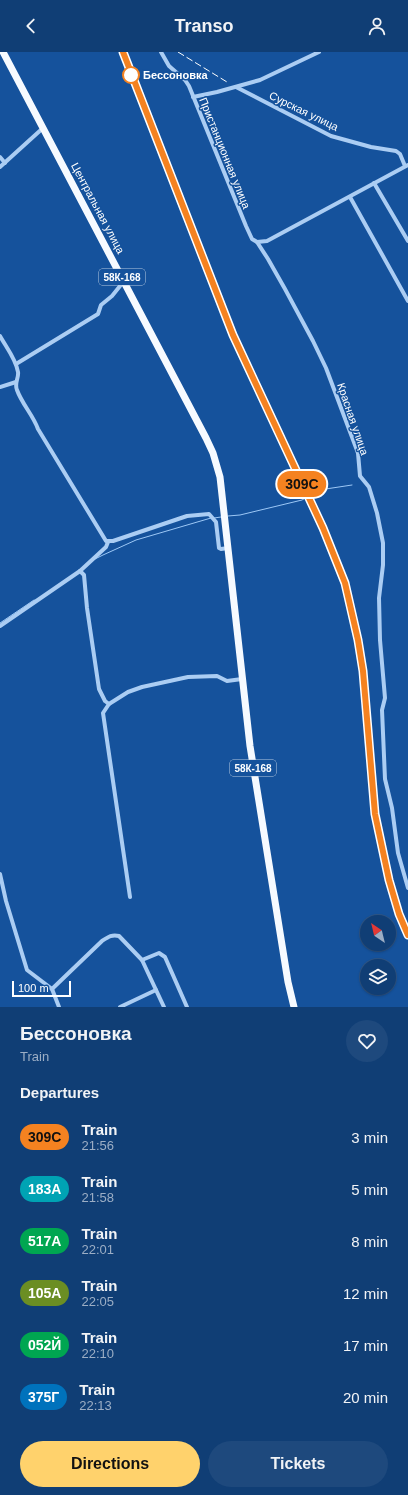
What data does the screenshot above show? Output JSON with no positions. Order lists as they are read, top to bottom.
{
  "streets": {
    "main road": ["Центральная улица", "58К-168"],
    "street": ["Сурская улица", "Пристанционная улица", "Красная улица"]
  },
  "crossings": [
    ["Сурская улица", "Пристанционная улица"],
    ["Сурская улица", "Красная улица"],
    ["Пристанционная улица", "Красная улица"],
    ["Центральная улица", "58К-168"]
  ],
  "places": ["Бессоновка"],
  "scale_bar": "100 m",
  "north": "top left",
  "page": {
    "header": "Transo",
    "on_map": "309С",
    "scale": "100 m",
    "heading": [
      ["Бессоновка", "Train"],
      "Departures"
    ],
    "list": [
      {
        "mark": "309С",
        "name": "Train",
        "note": "21:56",
        "value": "3 min"
      },
      {
        "mark": "183А",
        "name": "Train",
        "note": "21:58",
        "value": "5 min"
      },
      {
        "mark": "517А",
        "name": "Train",
        "note": "22:01",
        "value": "8 min"
      },
      {
        "mark": "105А",
        "name": "Train",
        "note": "22:05",
        "value": "12 min"
      },
      {
        "mark": "052Й",
        "name": "Train",
        "note": "22:10",
        "value": "17 min"
      },
      {
        "mark": "375Г",
        "name": "Train",
        "note": "22:13",
        "value": "20 min"
      }
    ],
    "buttons": ["Directions", "Tickets"]
  }
}
